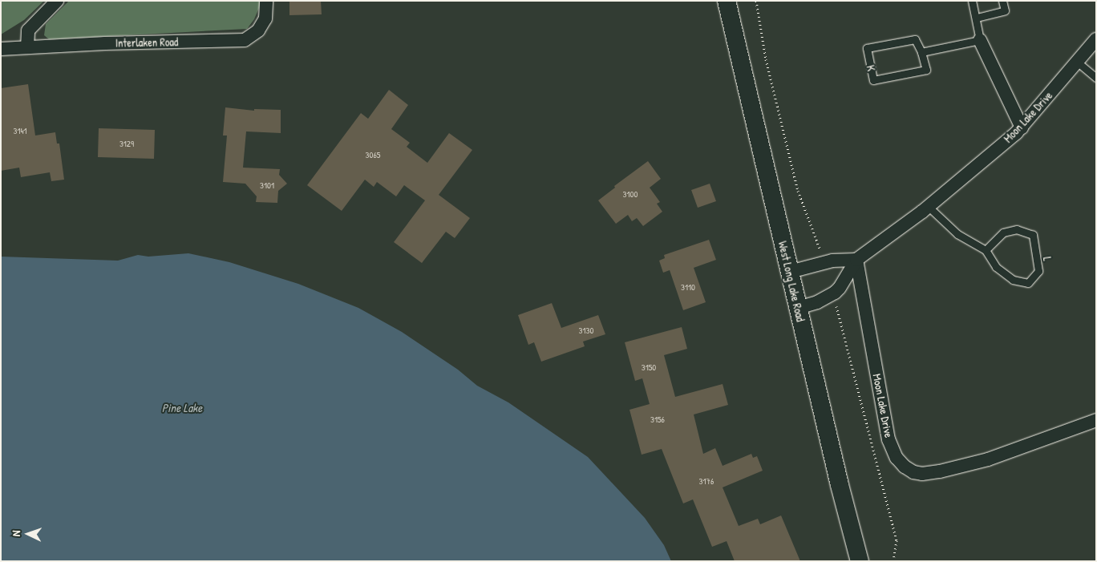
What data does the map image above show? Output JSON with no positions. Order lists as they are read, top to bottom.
{
  "streets": {
    "main road": ["West Long Lake Road"],
    "street": ["Interlaken Road", "Moon Lake Drive"],
    "lane": ["K", "L"]
  },
  "crossings": [
    ["Moon Lake Drive", "L"],
    ["Moon Lake Drive", "West Long Lake Road"]
  ],
  "water": ["Pine Lake"],
  "house_numbers": [
    "3141",
    "3129",
    "3065",
    "3101",
    "3100",
    "3110",
    "3130",
    "3150",
    "3156",
    "3176"
  ],
  "north": "left"
}
